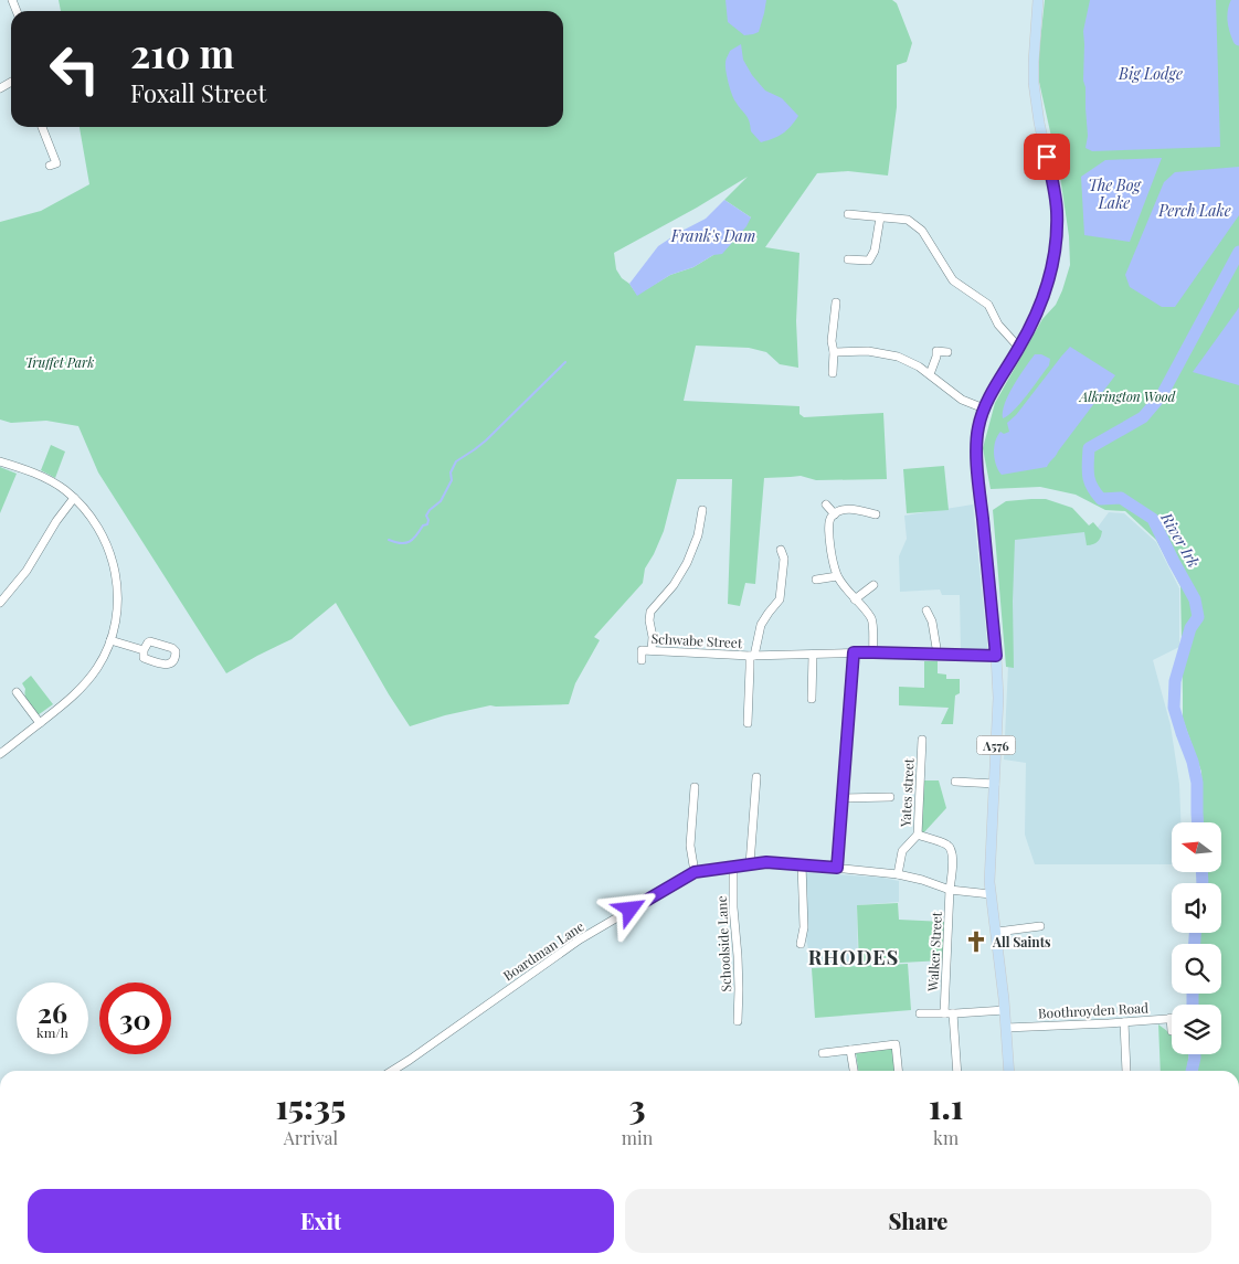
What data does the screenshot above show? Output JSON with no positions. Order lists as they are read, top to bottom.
{
  "streets": {
    "main road": ["A576"],
    "street": [
      "Schwabe Street",
      "Yates street",
      "Schoolside Lane",
      "Boardman Lane",
      "Walker Street",
      "Boothroyden Road"
    ]
  },
  "crossings": [
    ["Schwabe Street", "A576"],
    ["A576", "Boardman Lane"],
    ["A576", "Boothroyden Road"],
    ["Yates street", "Boardman Lane"],
    ["Yates street", "Walker Street"],
    ["Schoolside Lane", "Boardman Lane"],
    ["Boardman Lane", "Walker Street"]
  ],
  "districts": ["RHODES"],
  "water": [
    "Big Lodge",
    "The Bog Lake",
    "Perch Lake",
    "Frank's Dam",
    "River Irk"
  ],
  "parks": ["Truffet Park", "Alkrington Wood"],
  "places": {
    "church": ["All Saints"]
  },
  "north": "left",
  "page": {
    "turn": ["210 m", "Foxall Street"],
    "speed": "26 km/h",
    "limit": "30",
    "eta": [
      "15:35",
      "Arrival",
      "3",
      "min",
      "1.1",
      "km"
    ],
    "buttons": ["Exit", "Share"]
  }
}
